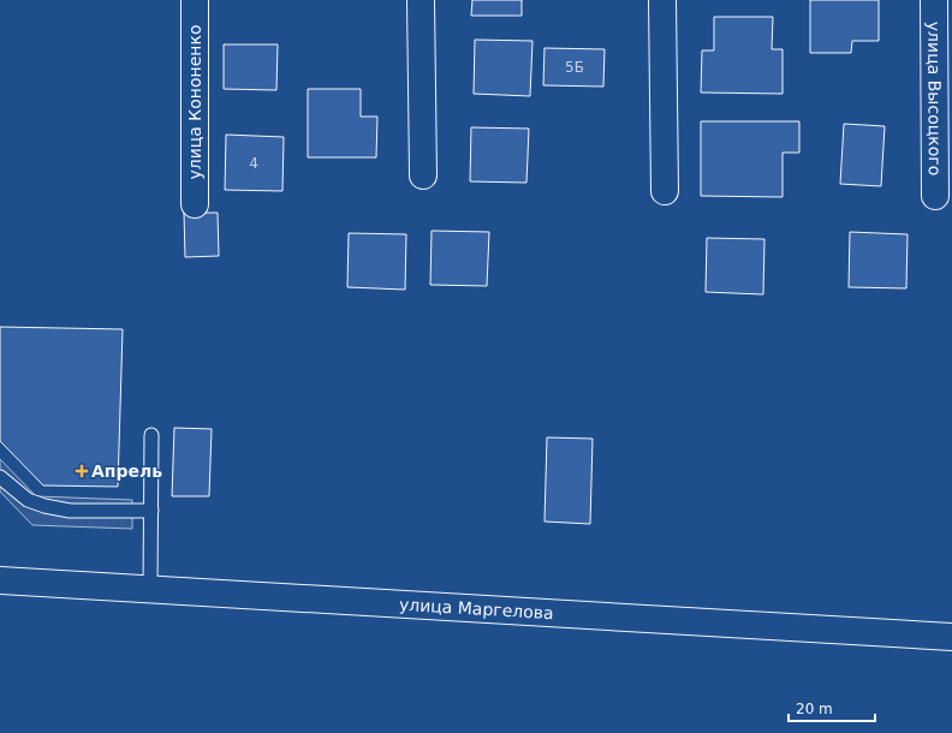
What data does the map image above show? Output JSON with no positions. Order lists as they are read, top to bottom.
{
  "streets": {
    "street": ["улица Высоцкого", "улица Кононенко", "улица Маргелова"]
  },
  "places": {
    "health": ["Апрель"]
  },
  "house_numbers": ["5Б", "4"],
  "scale_bar": "20 m"
}
